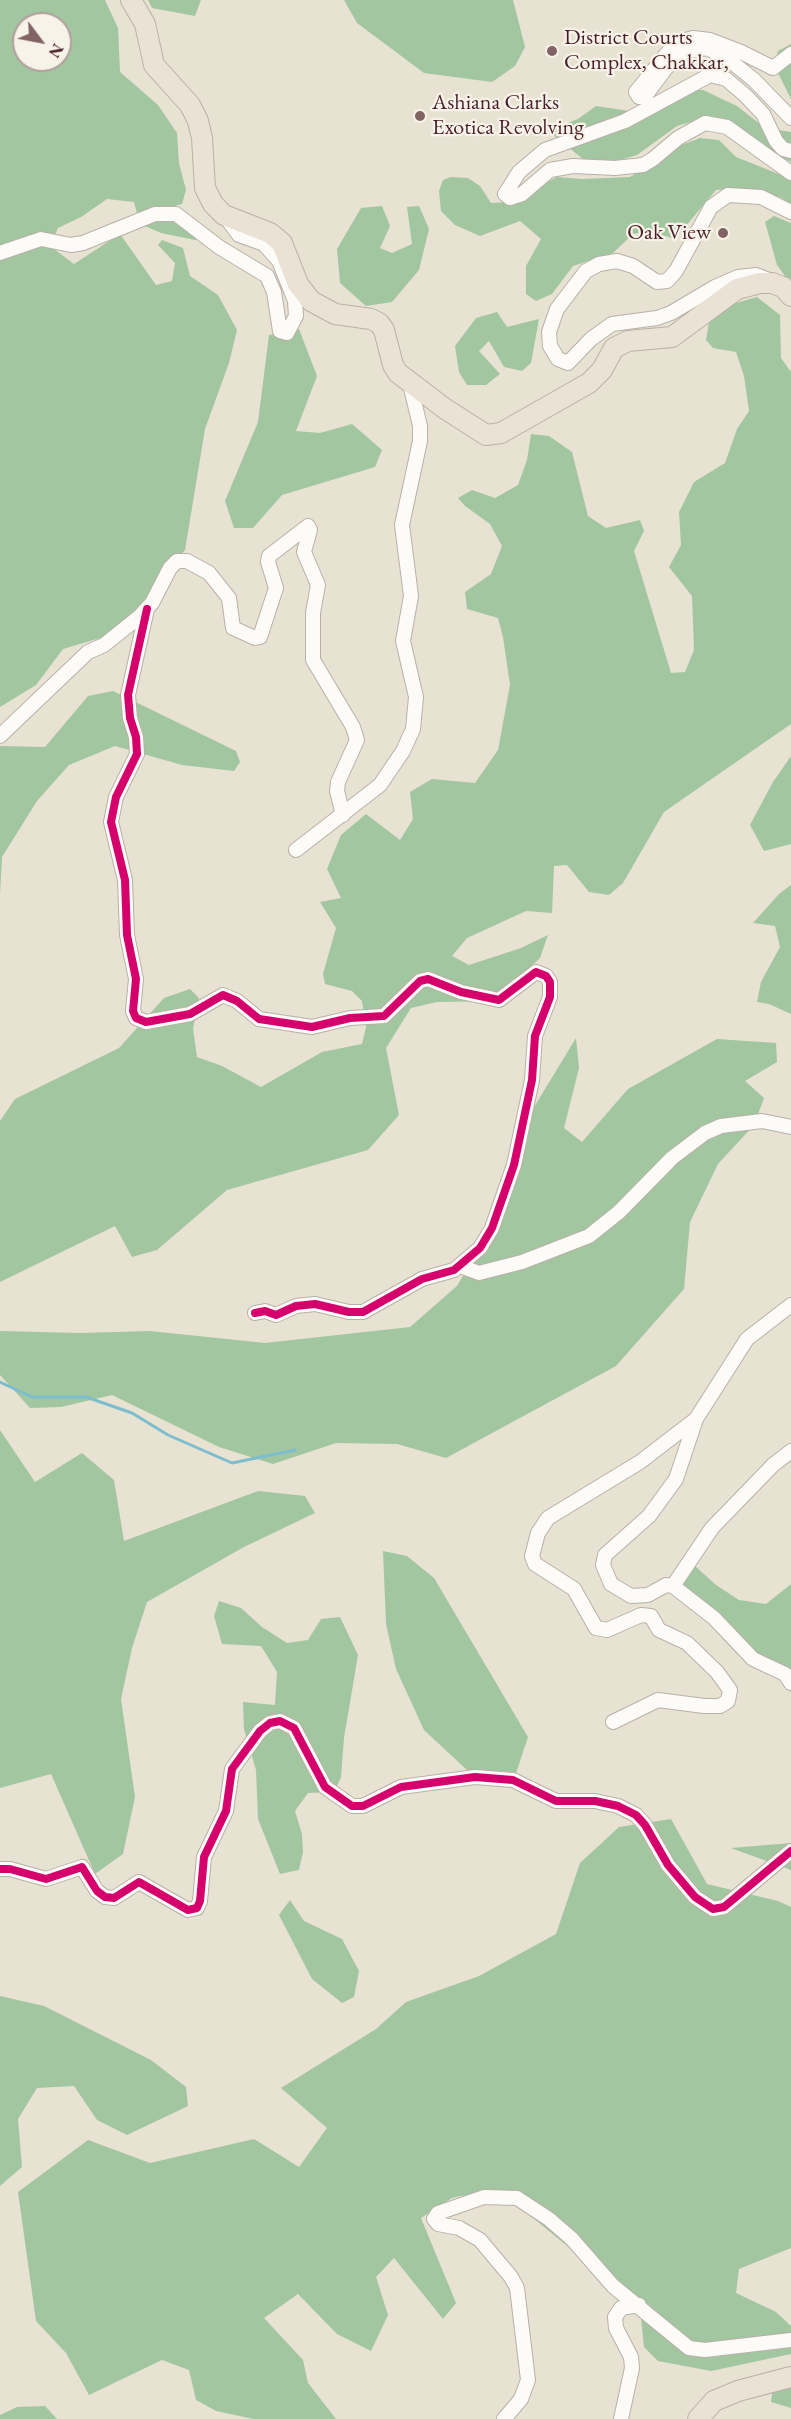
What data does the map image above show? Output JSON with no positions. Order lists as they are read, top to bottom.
{
  "places": ["District Courts Complex, Chakkar,", "Ashiana Clarks Exotica Revolving", "Oak View"],
  "north": "bottom right"
}
